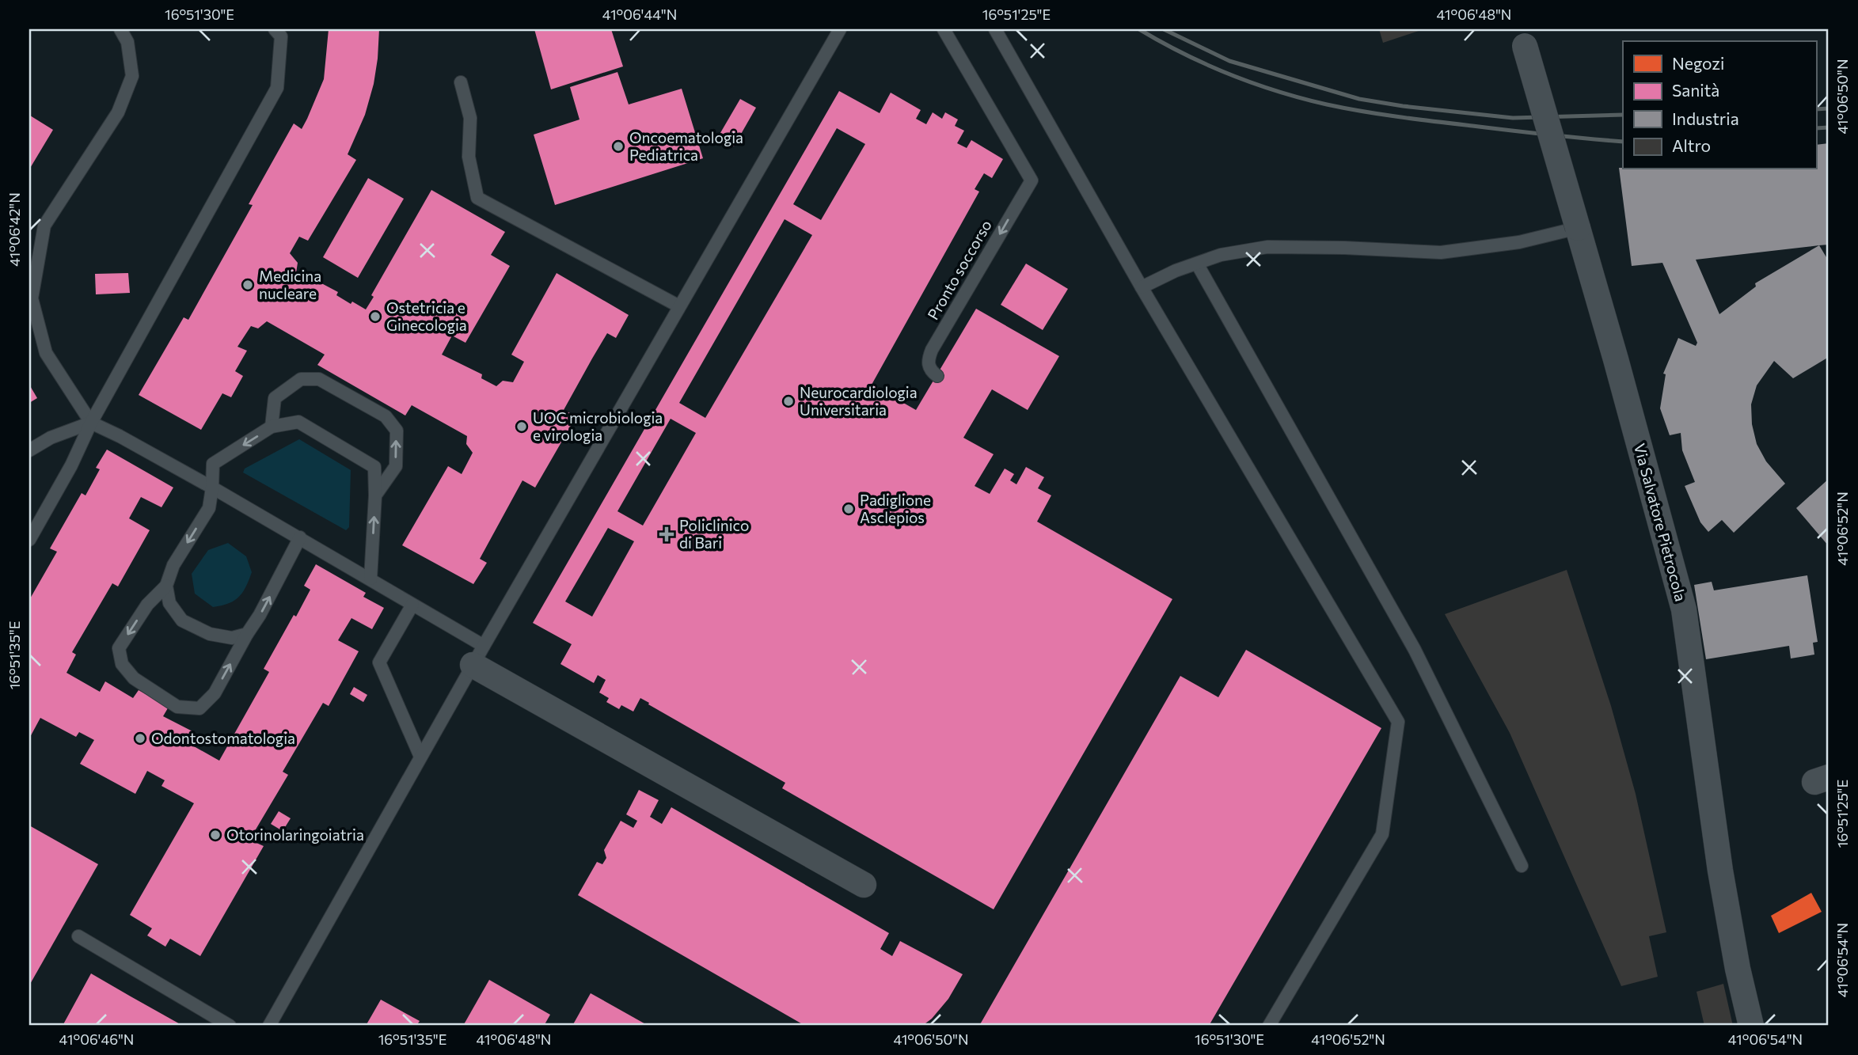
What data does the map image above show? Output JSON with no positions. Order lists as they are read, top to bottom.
{
  "streets": {
    "street": ["Via Salvatore Pietrocola"],
    "lane": ["Pronto soccorso"]
  },
  "one_way": ["Pronto soccorso"],
  "places": {
    "other": [
      "Oncoematologia Pediatrica",
      "Medicina nucleare",
      "Ostetricia e Ginecologia",
      "Neurocardiologia Universitaria",
      "UOC microbiologia e virologia",
      "Padiglione Asclepios",
      "Odontostomatologia",
      "Otorinolaringoiatria"
    ],
    "health": ["Policlinico di Bari"]
  },
  "legend": [
    "Negozi",
    "Sanità",
    "Industria",
    "Altro"
  ],
  "coordinates": [
    "16°51'30\"E",
    "41°06'44\"N",
    "16°51'25\"E",
    "41°06'48\"N",
    "41°06'50\"N",
    "41°06'42\"N",
    "41°06'52\"N",
    "16°51'35\"E",
    "41°06'54\"N",
    "41°06'46\"N"
  ]
}
